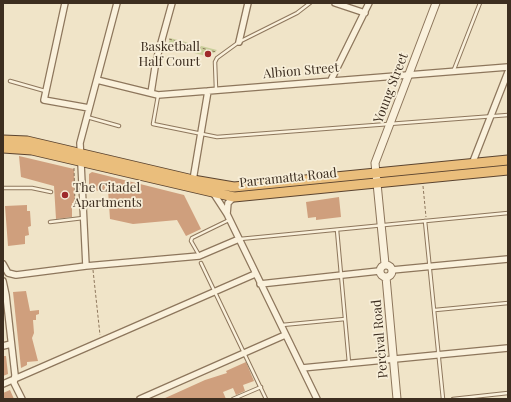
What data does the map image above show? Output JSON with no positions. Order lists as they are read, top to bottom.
{
  "streets": {
    "highway": ["Parramatta Road"],
    "street": ["Albion Street", "Young Street", "Percival Road"]
  },
  "crossings": [
    ["Albion Street", "Young Street"],
    ["Young Street", "Parramatta Road"]
  ],
  "places": ["Basketball Half Court", "The Citadel Apartments"]
}
